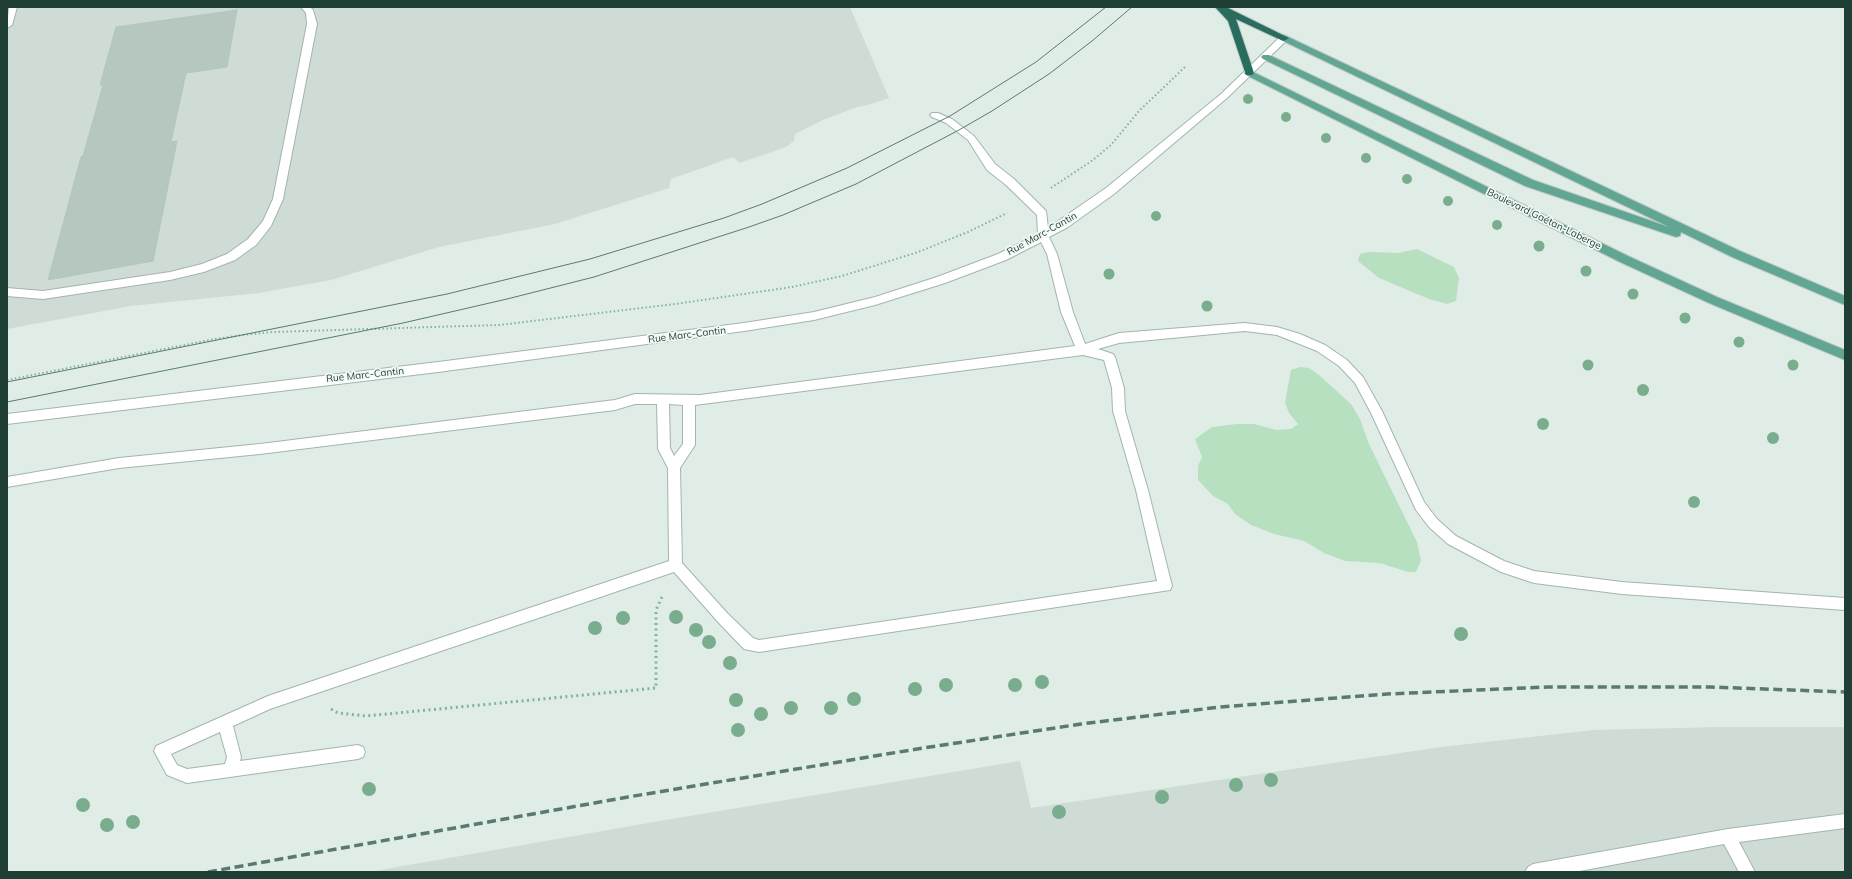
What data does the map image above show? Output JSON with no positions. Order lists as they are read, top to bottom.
{
  "streets": {
    "main road": ["Boulevard Gaétan-Laberge"],
    "street": ["Rue Marc-Cantin"]
  },
  "crossings": [
    ["Boulevard Gaétan-Laberge", "Rue Marc-Cantin"]
  ]
}
